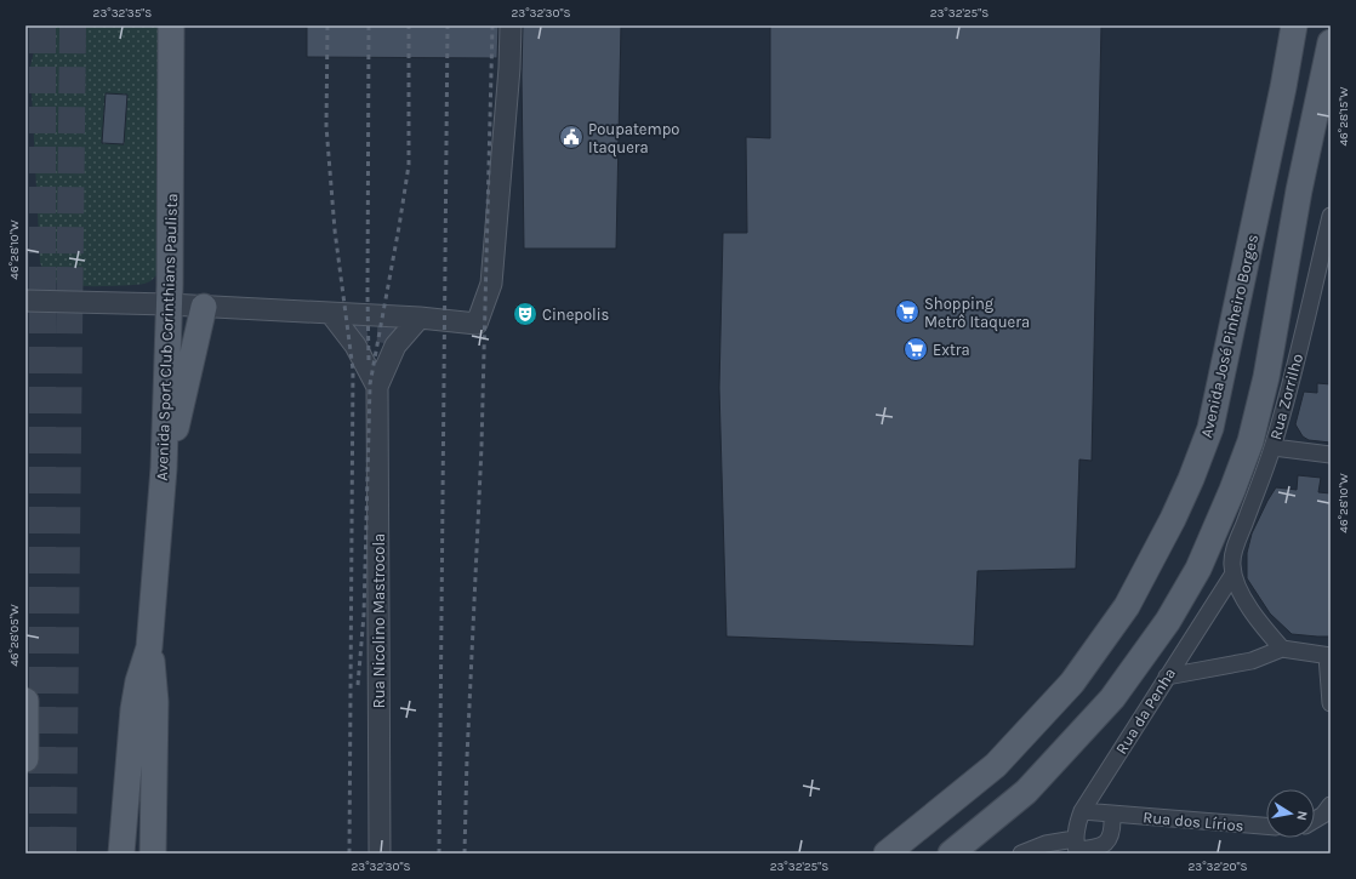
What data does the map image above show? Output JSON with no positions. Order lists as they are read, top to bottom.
{
  "streets": {
    "main road": ["Avenida José Pinheiro Borges", "Avenida Sport Club Corinthians Paulista"],
    "street": [
      "Rua Zorrilho",
      "Rua Nicolino Mastrocola",
      "Rua da Penha",
      "Rua dos Lírios"
    ]
  },
  "crossings": [
    ["Rua Zorrilho", "Rua da Penha"],
    ["Rua da Penha", "Rua dos Lírios"]
  ],
  "places": {
    "public building": ["Poupatempo Itaquera"],
    "supermarket": ["Shopping Metrô Itaquera", "Extra"],
    "theatre": ["Cinepolis"]
  },
  "north": "right",
  "coordinates": [
    "23°32'35\"S",
    "23°32'30\"S",
    "23°32'25\"S",
    "46°28'15\"W",
    "46°28'10\"W",
    "46°28'05\"W",
    "23°32'20\"S"
  ]
}
